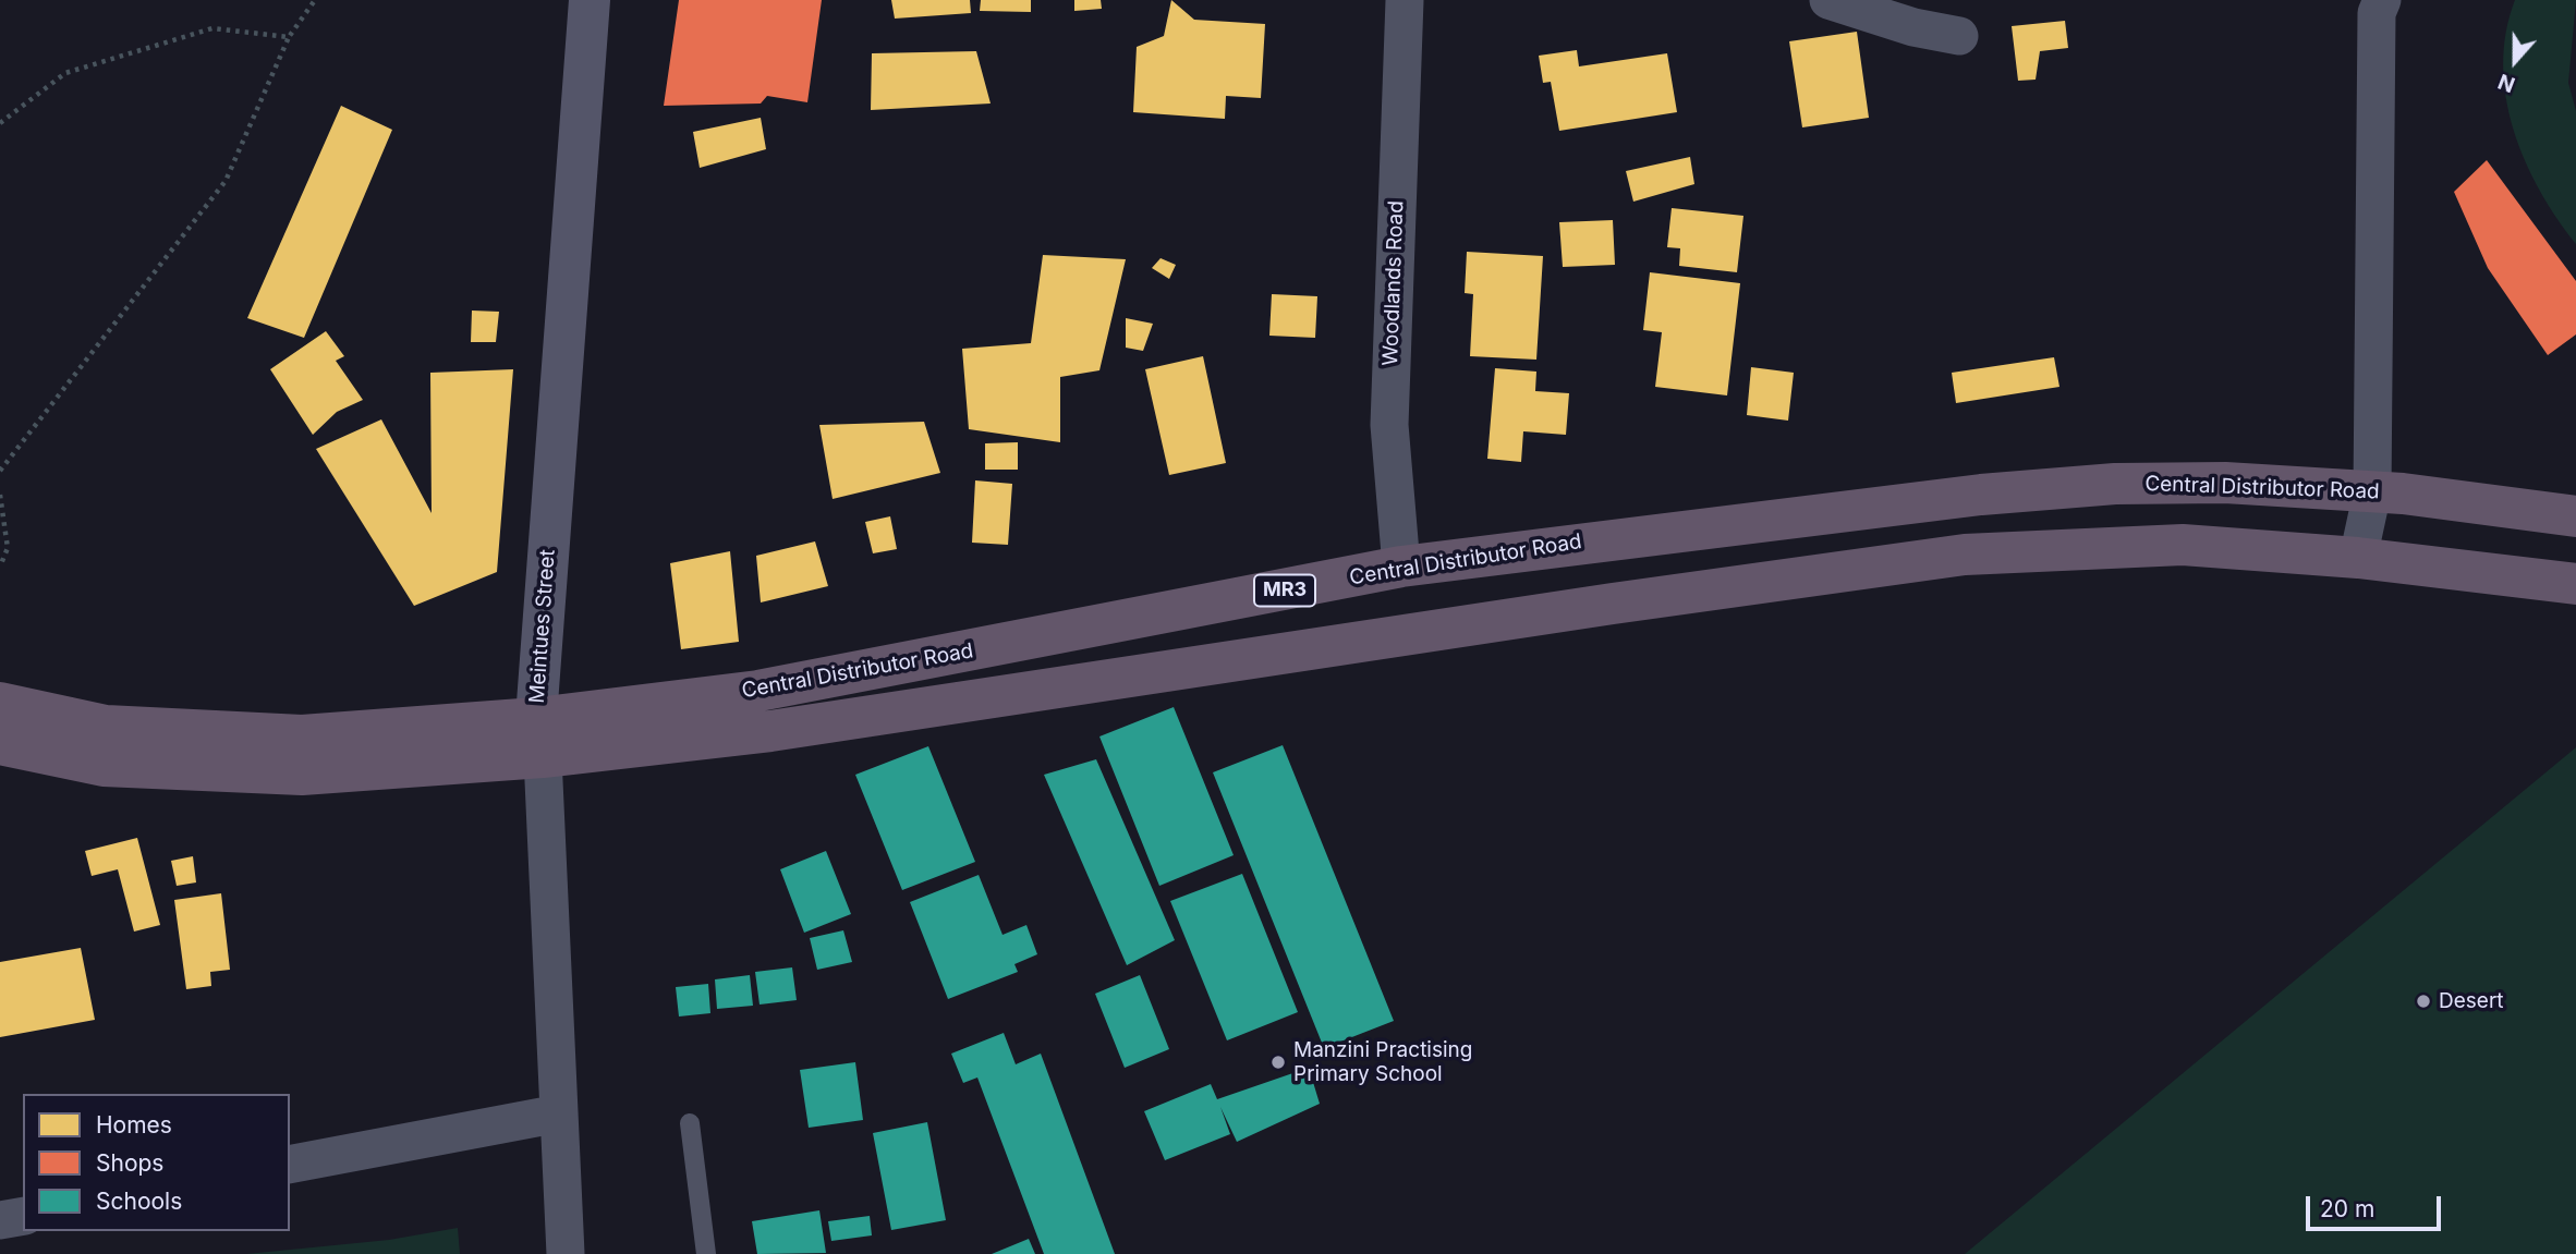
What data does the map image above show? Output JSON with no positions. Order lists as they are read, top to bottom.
{
  "streets": {
    "highway": ["Central Distributor Road", "MR3"],
    "street": ["Woodlands Road", "Meintues Street"]
  },
  "crossings": [
    ["Woodlands Road", "Central Distributor Road"],
    ["Central Distributor Road", "Meintues Street"]
  ],
  "places": ["Desert", "Manzini Practising Primary School"],
  "legend": ["Homes", "Shops", "Schools"],
  "scale_bar": "20 m",
  "north": "bottom"
}
